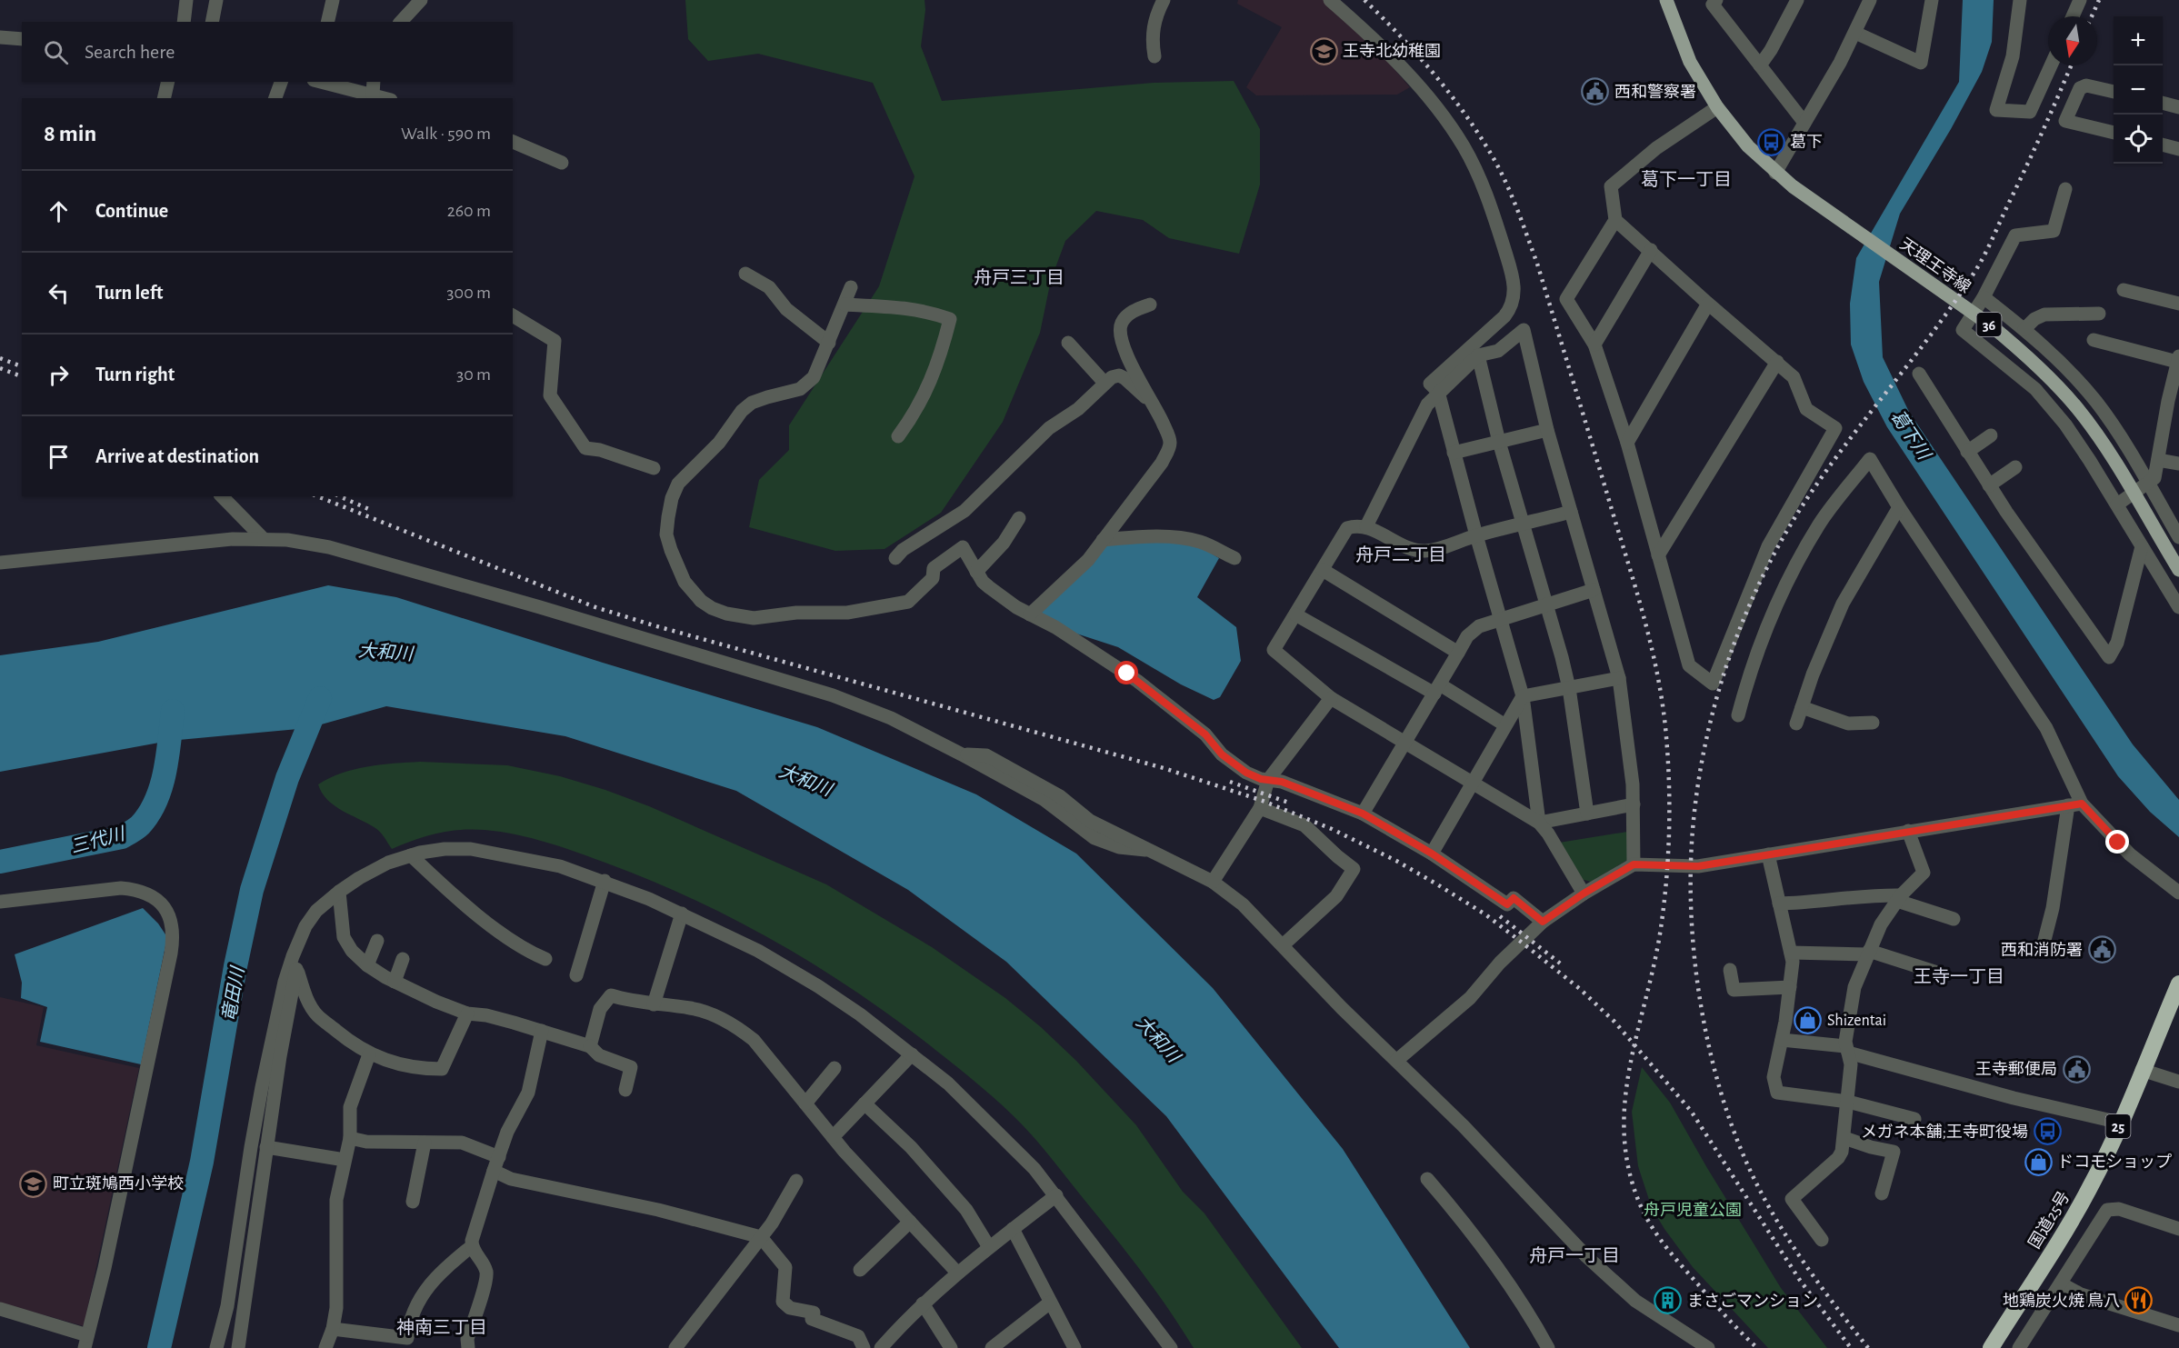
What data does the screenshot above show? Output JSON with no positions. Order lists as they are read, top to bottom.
{
  "streets": {
    "highway": ["25", "国道25号"],
    "main road": ["天理王寺線", "36"]
  },
  "districts": [
    "葛下一丁目",
    "舟戸三丁目",
    "舟戸二丁目",
    "王寺一丁目",
    "舟戸一丁目",
    "神南三丁目"
  ],
  "water": [
    "葛下川",
    "大和川",
    "三代川",
    "竜田川"
  ],
  "parks": ["舟戸児童公園"],
  "places": {
    "school or university": ["王寺北幼稚園", "町立斑鳩西小学校"],
    "public building": ["西和警察署", "西和消防署", "王寺郵便局"],
    "bus stop": ["葛下", "メガネ本舗;王寺町役場"],
    "shop": ["Shizentai", "ドコモショップ"],
    "building": ["まさごマンション"],
    "restaurant": ["地鶏炭火焼 鳥八"]
  },
  "north": "bottom",
  "page": {
    "map_buttons": ["+", "−"],
    "search": "Search here",
    "heading": ["8 min", "Walk · 590 m"],
    "list": [
      ["Continue", "260 m"],
      ["Turn left", "300 m"],
      ["Turn right", "30 m"],
      "Arrive at destination"
    ]
  }
}
